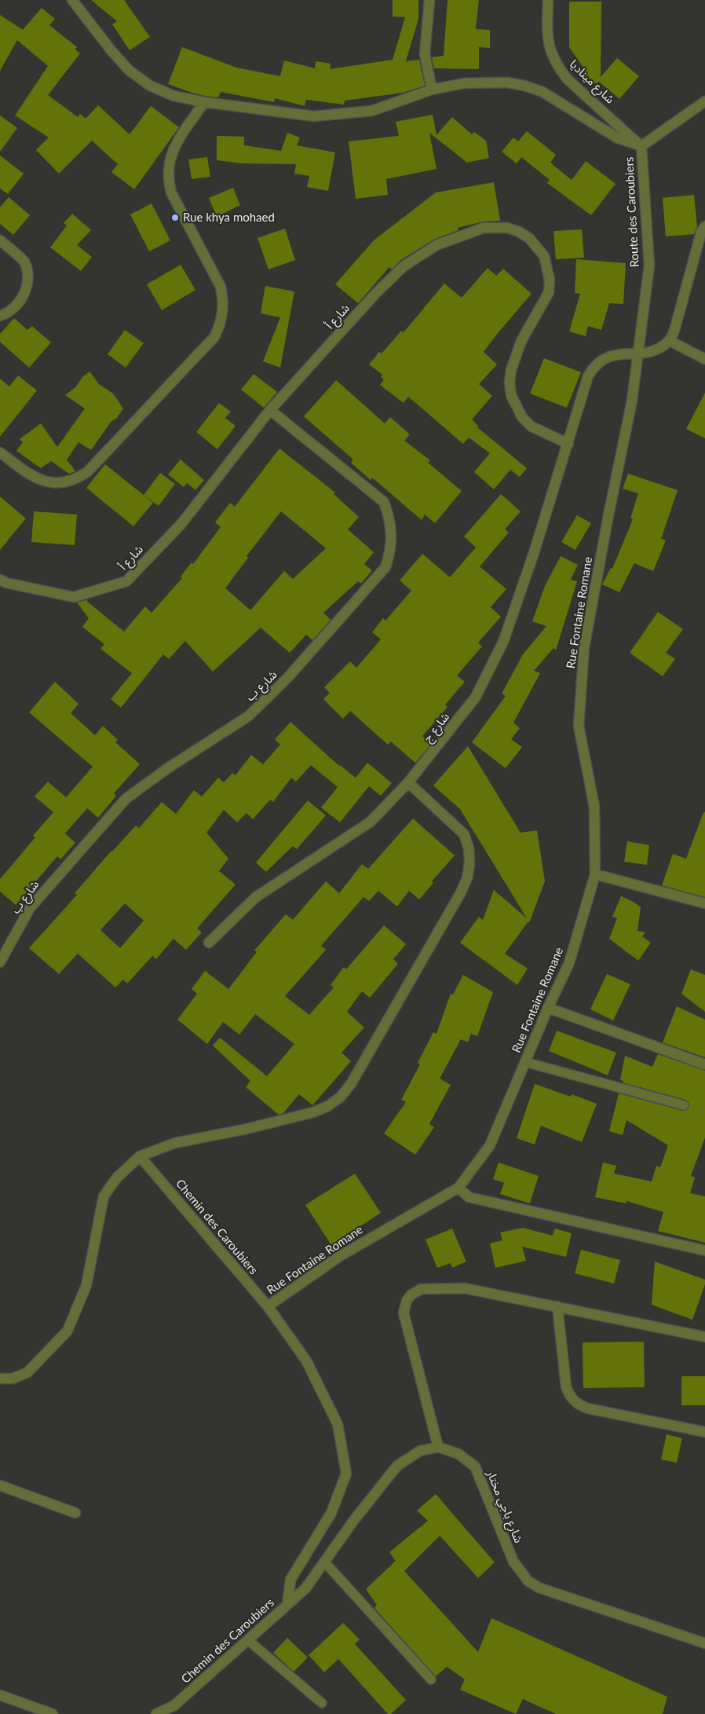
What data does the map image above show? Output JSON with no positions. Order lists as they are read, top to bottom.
{
  "streets": {
    "street": [
      "شارع ميناديا",
      "Route des Caroubiers",
      "شارع أ",
      "Rue Fontaine Romane",
      "شارع ب",
      "شارع ج",
      "Chemin des Caroubiers",
      "شارع باجي مختار"
    ]
  },
  "crossings": [
    ["شارع ميناديا", "Route des Caroubiers"],
    ["Route des Caroubiers", "Rue Fontaine Romane"],
    ["Route des Caroubiers", "شارع ج"],
    ["شارع أ", "شارع ب"],
    ["شارع أ", "شارع ج"],
    ["Rue Fontaine Romane", "شارع ج"],
    ["Rue Fontaine Romane", "Chemin des Caroubiers"]
  ],
  "places": ["Rue khya mohaed"]
}
